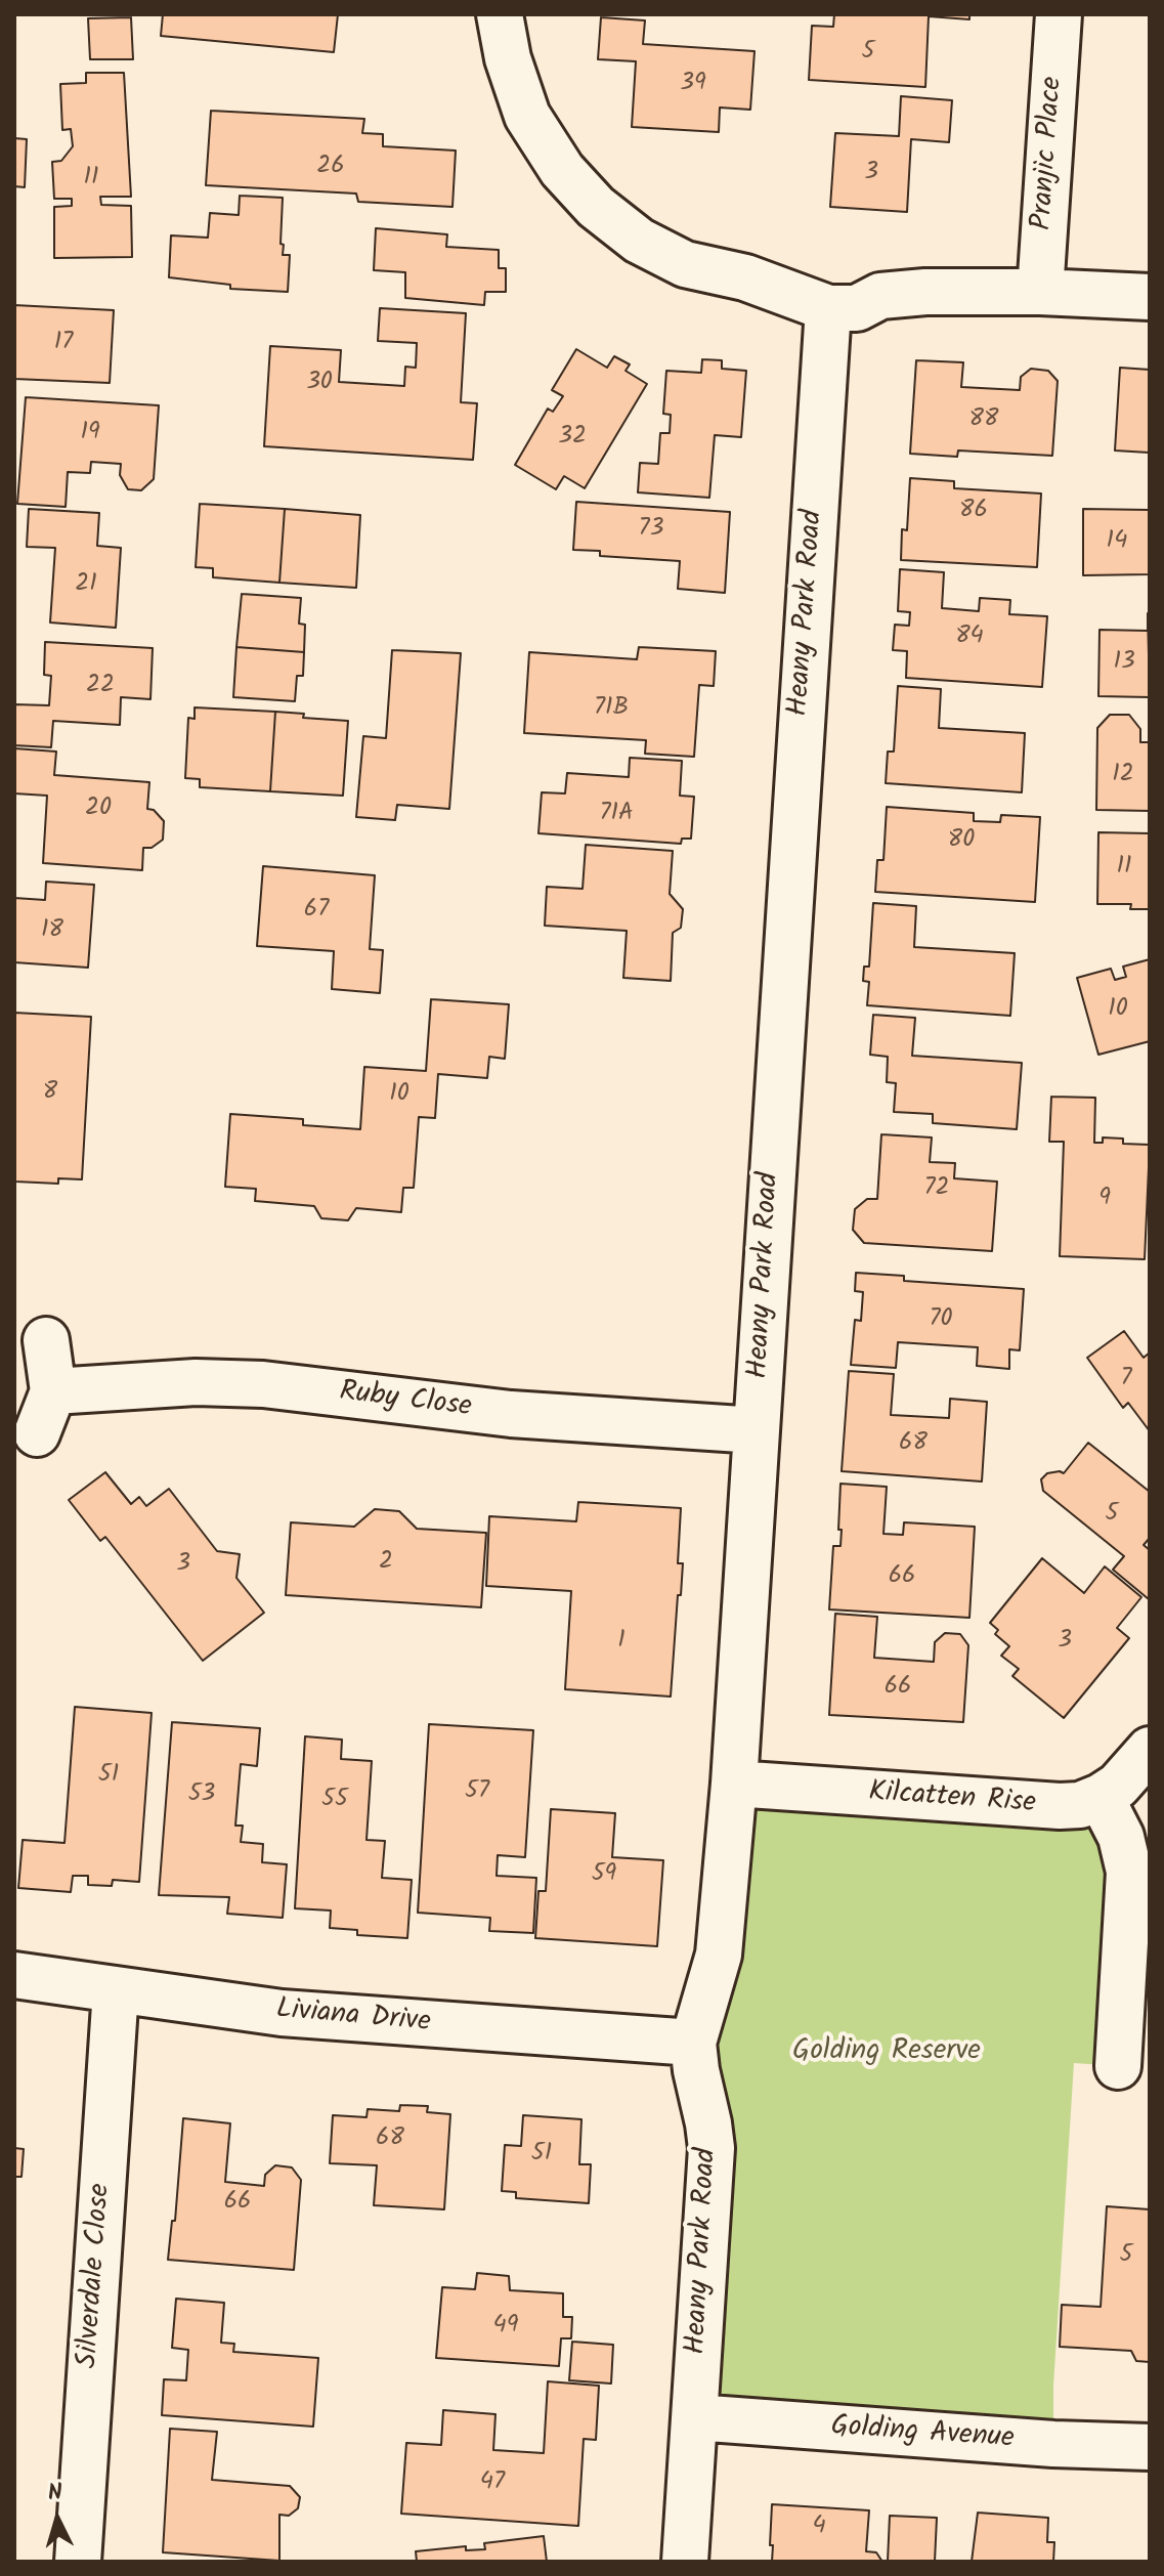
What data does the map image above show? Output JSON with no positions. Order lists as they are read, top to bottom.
{
  "streets": {
    "street": [
      "Pranjic Place",
      "Heany Park Road",
      "Ruby Close",
      "Kilcatten Rise",
      "Liviana Drive",
      "Silverdale Close",
      "Golding Avenue"
    ]
  },
  "crossings": [
    ["Heany Park Road", "Ruby Close"],
    ["Heany Park Road", "Kilcatten Rise"],
    ["Heany Park Road", "Liviana Drive"],
    ["Heany Park Road", "Golding Avenue"],
    ["Liviana Drive", "Silverdale Close"]
  ],
  "parks": ["Golding Reserve"],
  "house_numbers": [
    "5",
    "39",
    "26",
    "3",
    "11",
    "17",
    "30",
    "88",
    "19",
    "32",
    "86",
    "73",
    "14",
    "21",
    "84",
    "13",
    "22",
    "71B",
    "12",
    "20",
    "71A",
    "80",
    "11",
    "67",
    "18",
    "10",
    "8",
    "10",
    "72",
    "9",
    "70",
    "7",
    "68",
    "5",
    "2",
    "3",
    "66",
    "1",
    "3",
    "66",
    "51",
    "57",
    "53",
    "55",
    "59",
    "68",
    "51",
    "66",
    "5",
    "49",
    "47",
    "4"
  ],
  "north": "top"
}
